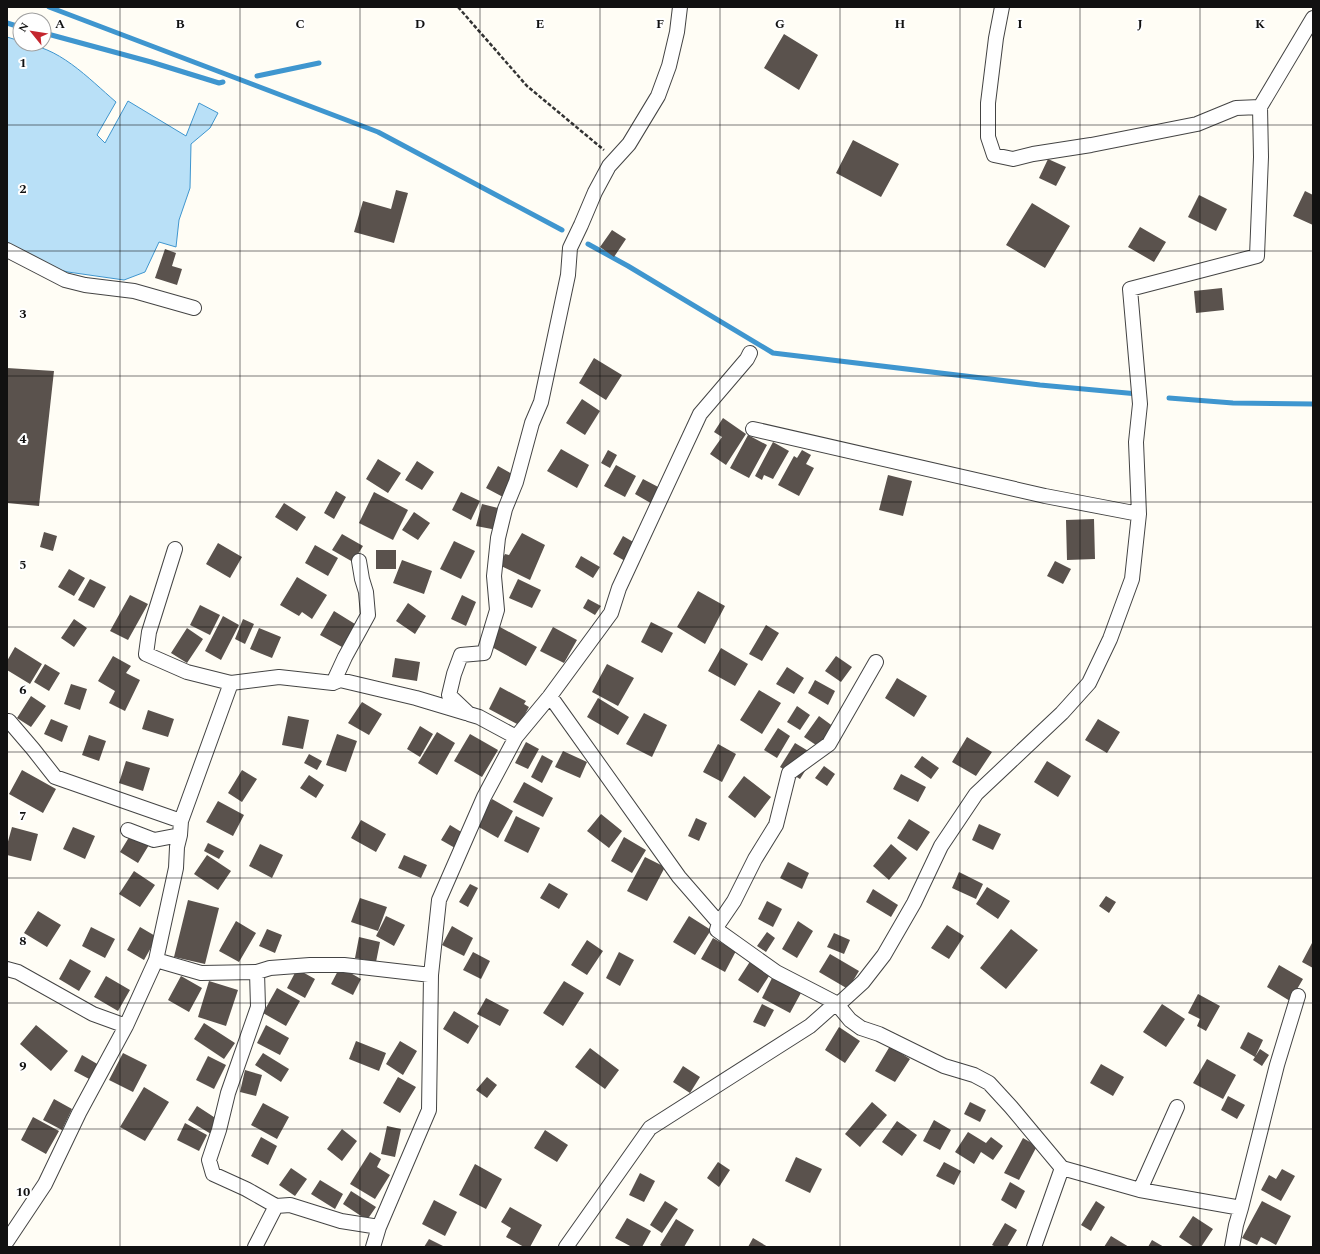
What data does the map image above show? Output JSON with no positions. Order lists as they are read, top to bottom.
{
  "north": "top left",
  "grid": {
    "columns": [
      "A",
      "B",
      "C",
      "D",
      "E",
      "F",
      "G",
      "H",
      "I",
      "J",
      "K"
    ],
    "rows": [
      "1",
      "2",
      "3",
      "4",
      "5",
      "6",
      "7",
      "8",
      "9",
      "10"
    ]
  }
}
